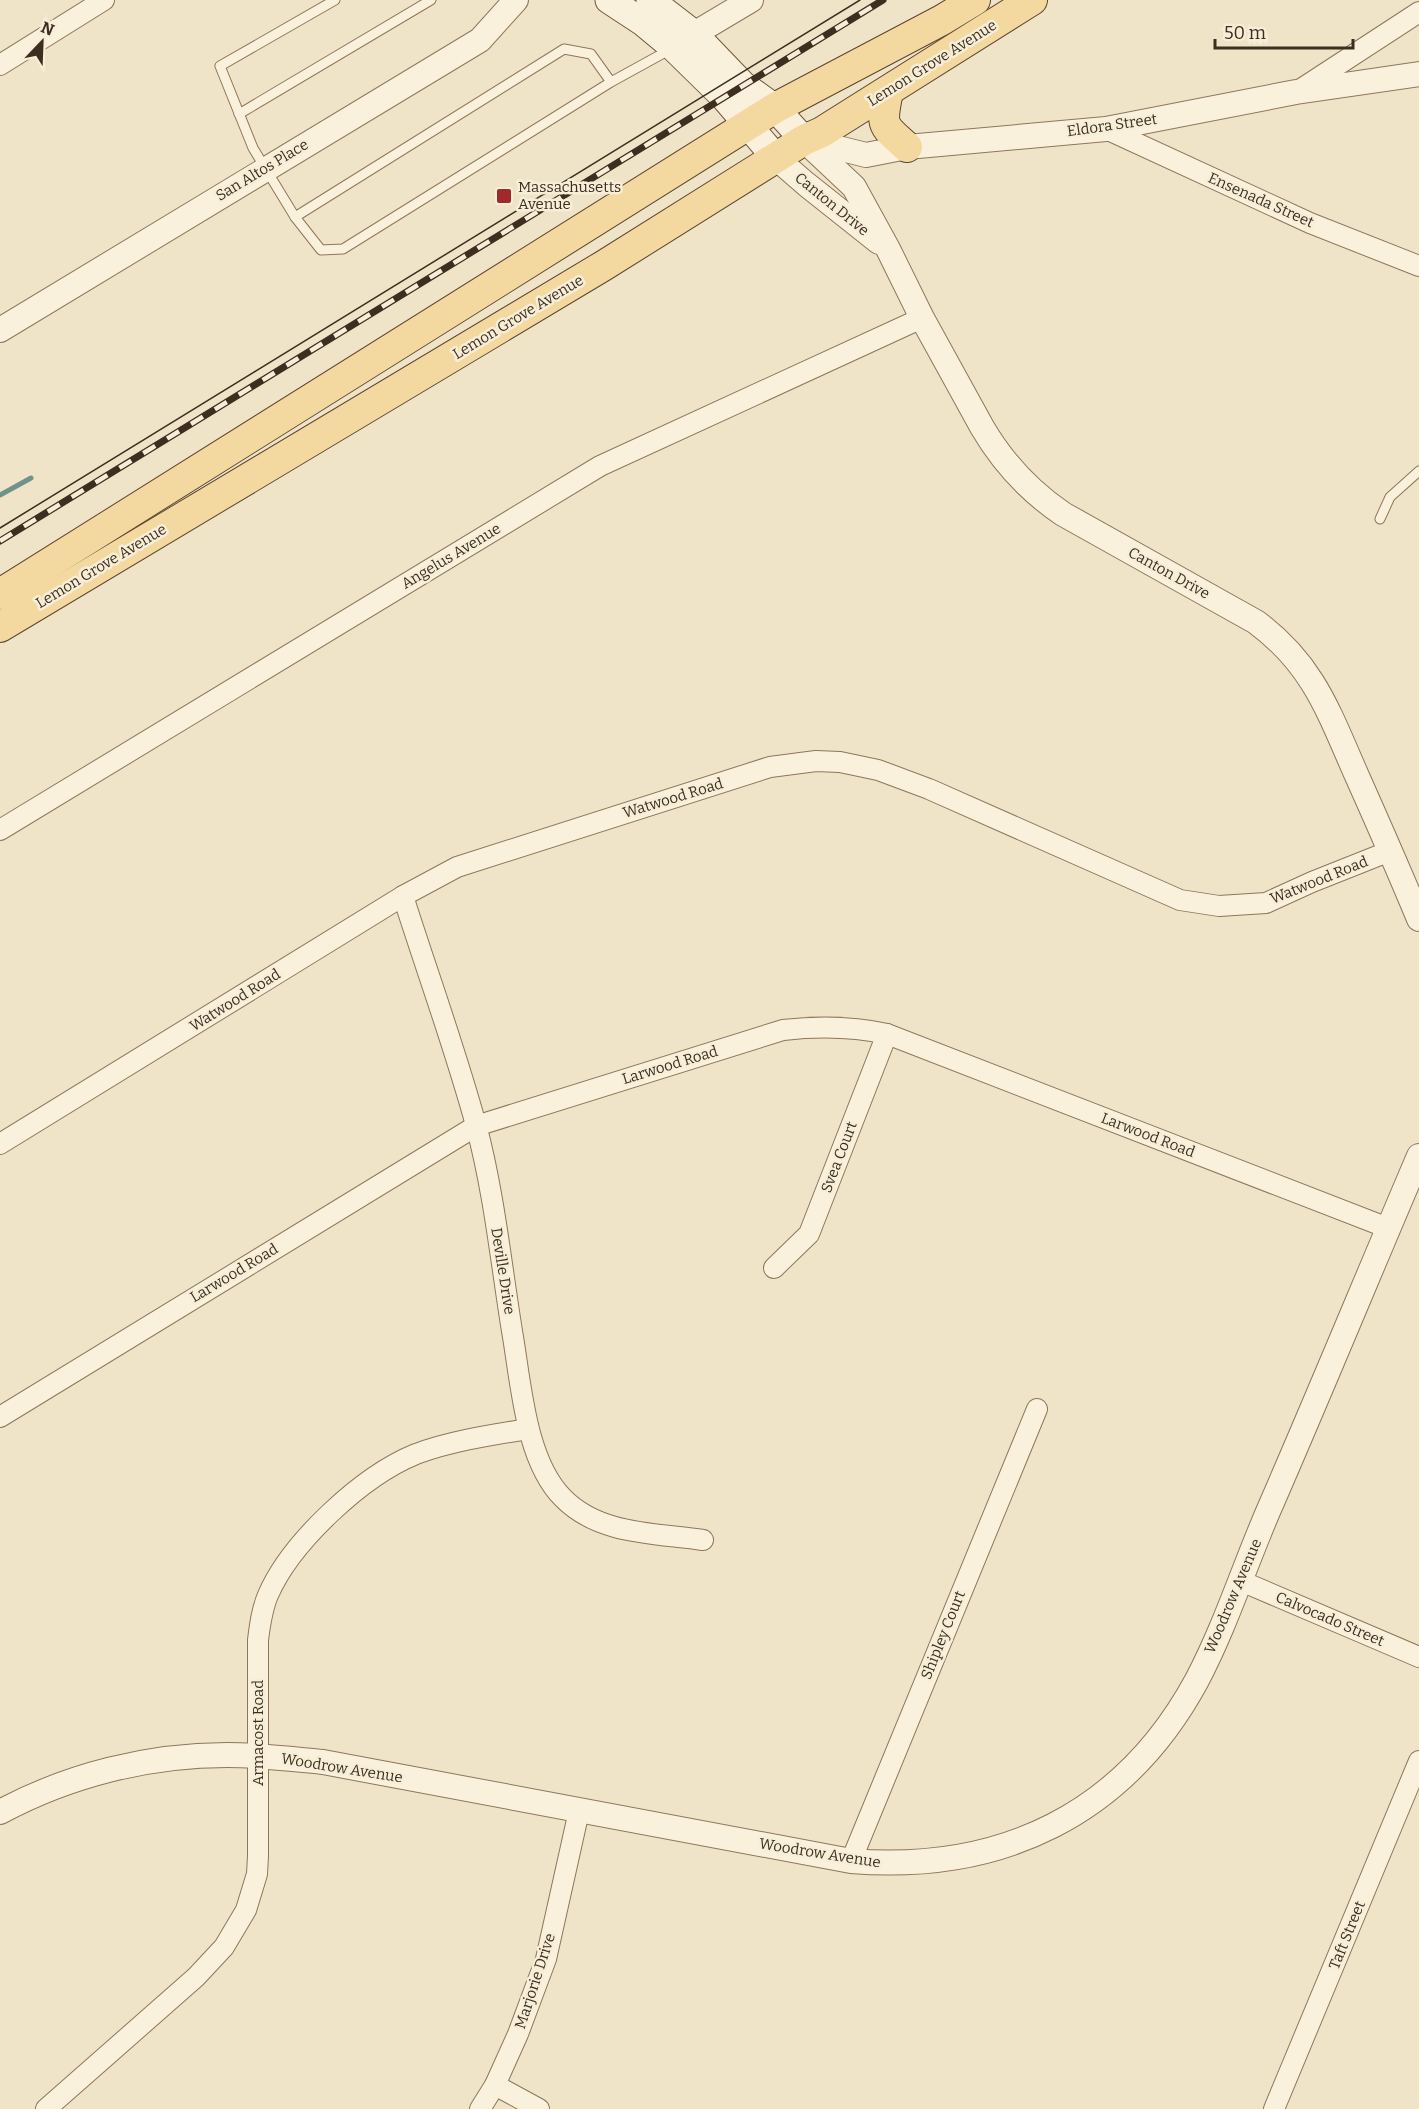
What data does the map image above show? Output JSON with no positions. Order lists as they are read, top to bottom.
{
  "streets": {
    "main road": ["Lemon Grove Avenue"],
    "street": [
      "Eldora Street",
      "San Altos Place",
      "Ensenada Street",
      "Canton Drive",
      "Angelus Avenue",
      "Watwood Road",
      "Larwood Road",
      "Svea Court",
      "Deville Drive",
      "Woodrow Avenue",
      "Calvocado Street",
      "Shipley Court",
      "Armacost Road",
      "Taft Street",
      "Marjorie Drive"
    ]
  },
  "crossings": [
    ["Lemon Grove Avenue", "Eldora Street"],
    ["Lemon Grove Avenue", "Canton Drive"],
    ["Eldora Street", "Ensenada Street"],
    ["Eldora Street", "Canton Drive"],
    ["Canton Drive", "Angelus Avenue"],
    ["Canton Drive", "Watwood Road"],
    ["Watwood Road", "Deville Drive"],
    ["Larwood Road", "Svea Court"],
    ["Larwood Road", "Deville Drive"],
    ["Larwood Road", "Woodrow Avenue"],
    ["Deville Drive", "Armacost Road"],
    ["Woodrow Avenue", "Calvocado Street"],
    ["Woodrow Avenue", "Shipley Court"],
    ["Woodrow Avenue", "Armacost Road"],
    ["Woodrow Avenue", "Marjorie Drive"]
  ],
  "places": {
    "transit": ["Massachusetts Avenue"]
  },
  "scale_bar": "50 m",
  "north": "top right"
}
